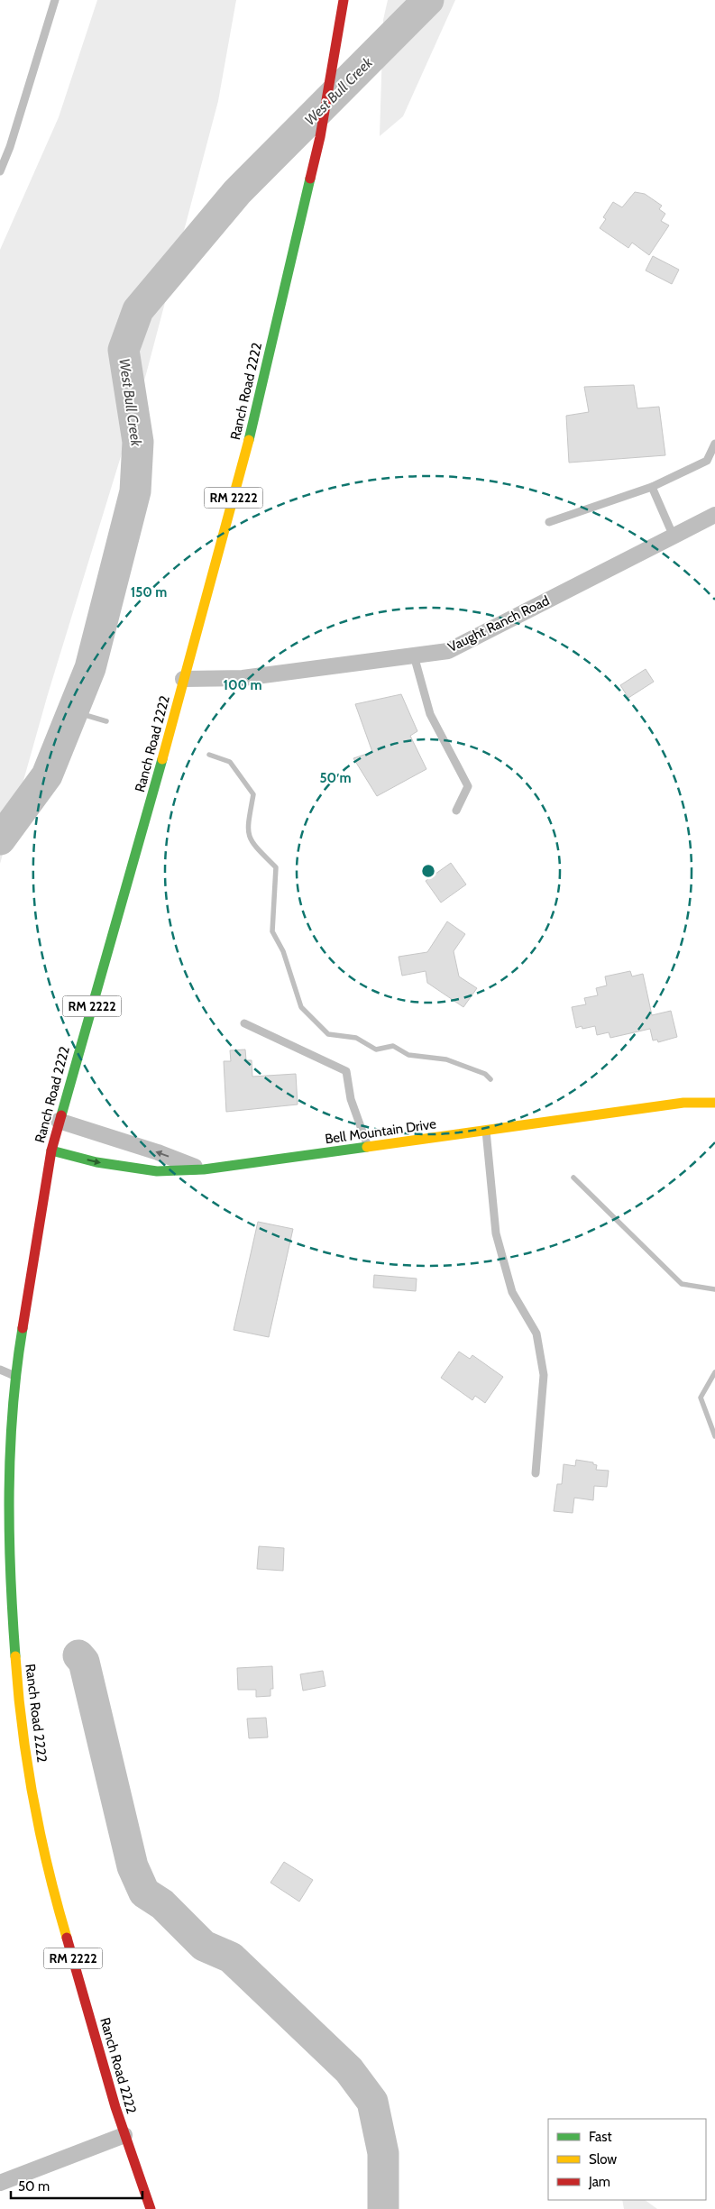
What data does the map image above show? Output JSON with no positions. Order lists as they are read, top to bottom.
{
  "streets": {
    "main road": ["Ranch Road 2222", "RM 2222", "Bell Mountain Drive"],
    "street": ["Vaught Ranch Road"]
  },
  "crossings": [
    ["Ranch Road 2222", "Vaught Ranch Road"],
    ["Ranch Road 2222", "Bell Mountain Drive"]
  ],
  "water": ["West Bull Creek"],
  "legend": ["Fast", "Slow", "Jam"],
  "scale_bar": "50 m",
  "rings": ["150 m", "100 m", "50 m"]
}
